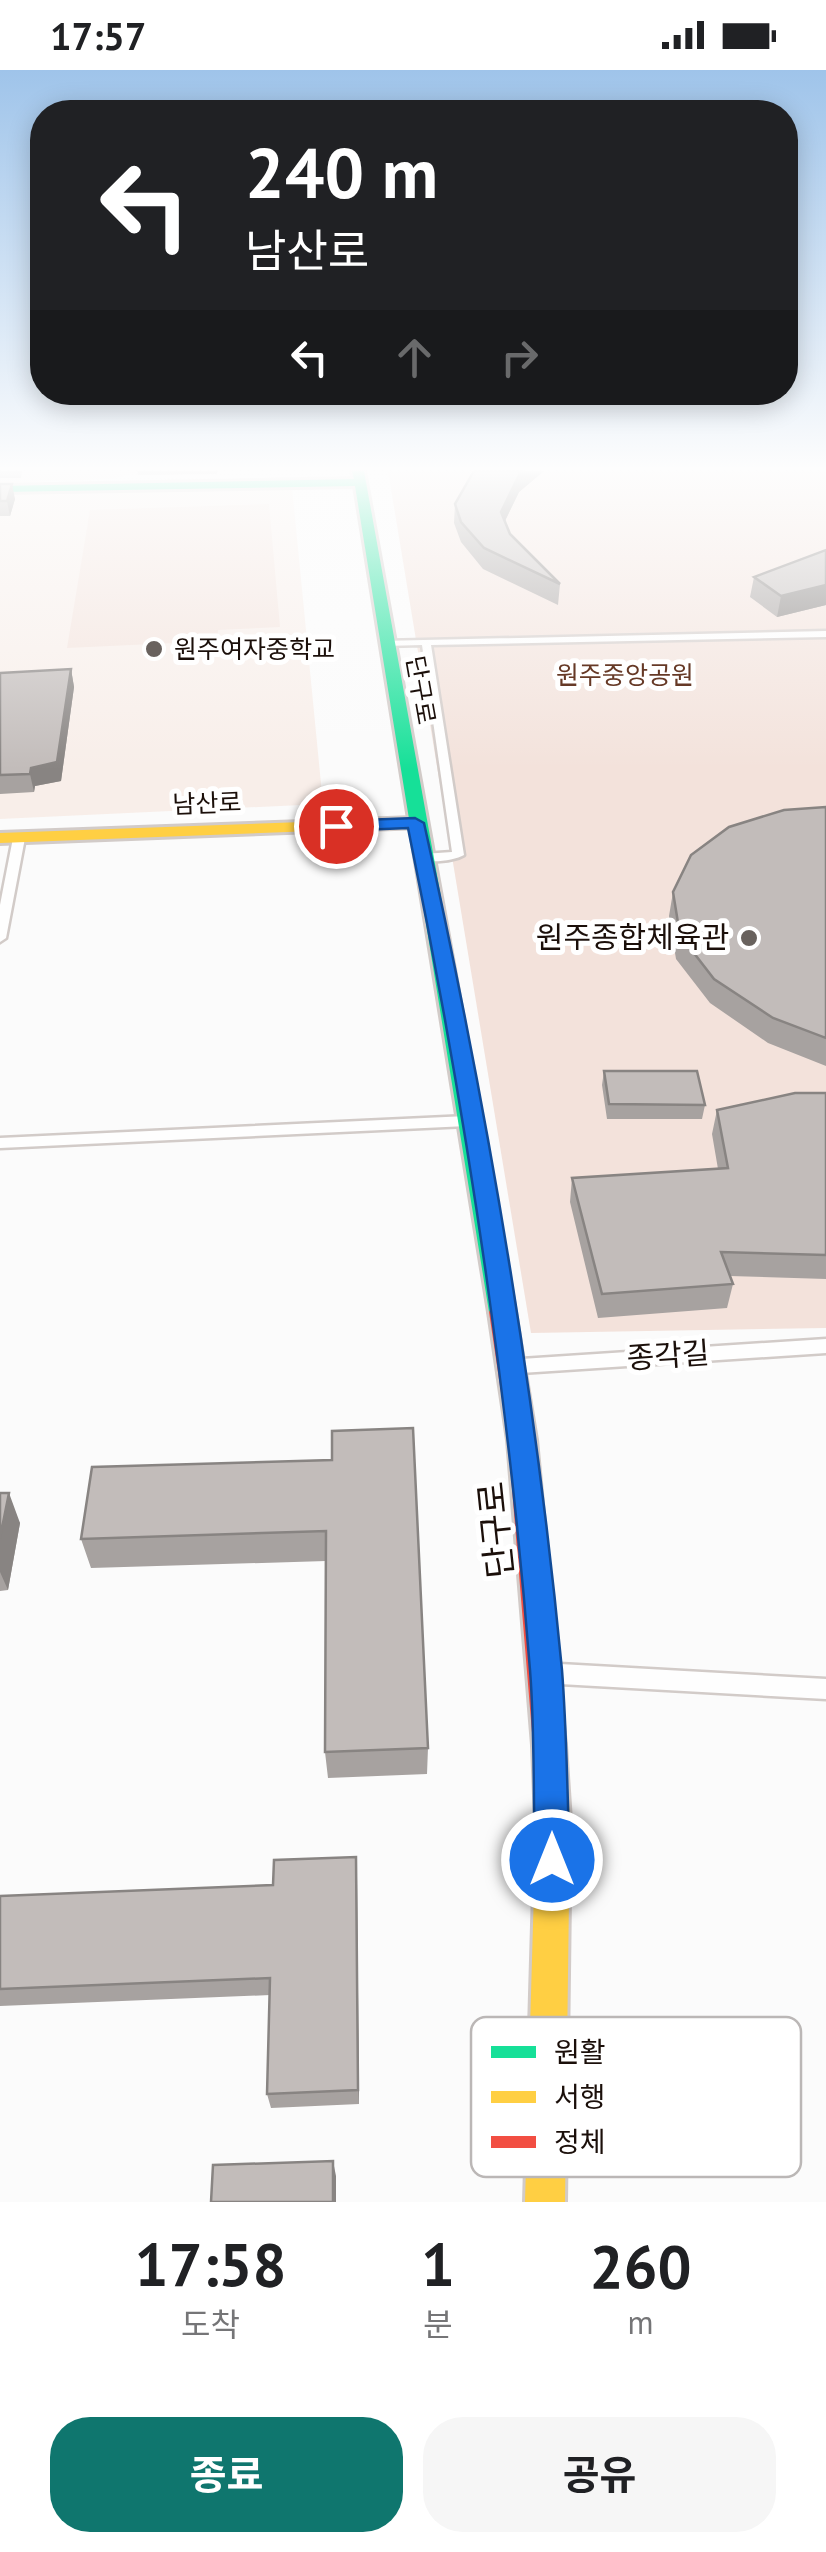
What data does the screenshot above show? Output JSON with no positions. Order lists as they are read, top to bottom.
{
  "streets": {
    "street": ["단구로", "남산로"],
    "lane": ["종각길"]
  },
  "crossings": [
    ["단구로", "남산로"],
    ["단구로", "종각길"]
  ],
  "parks": ["원주중앙공원"],
  "places": ["원주여자중학교", "원주종합체육관"],
  "legend": ["원활", "서행", "정체"],
  "page": {
    "status": "17:57",
    "turn": ["240 m", "남산로"],
    "eta": [
      "17:58",
      "도착",
      "1",
      "분",
      "260",
      "m"
    ],
    "buttons": ["종료", "공유"]
  }
}
